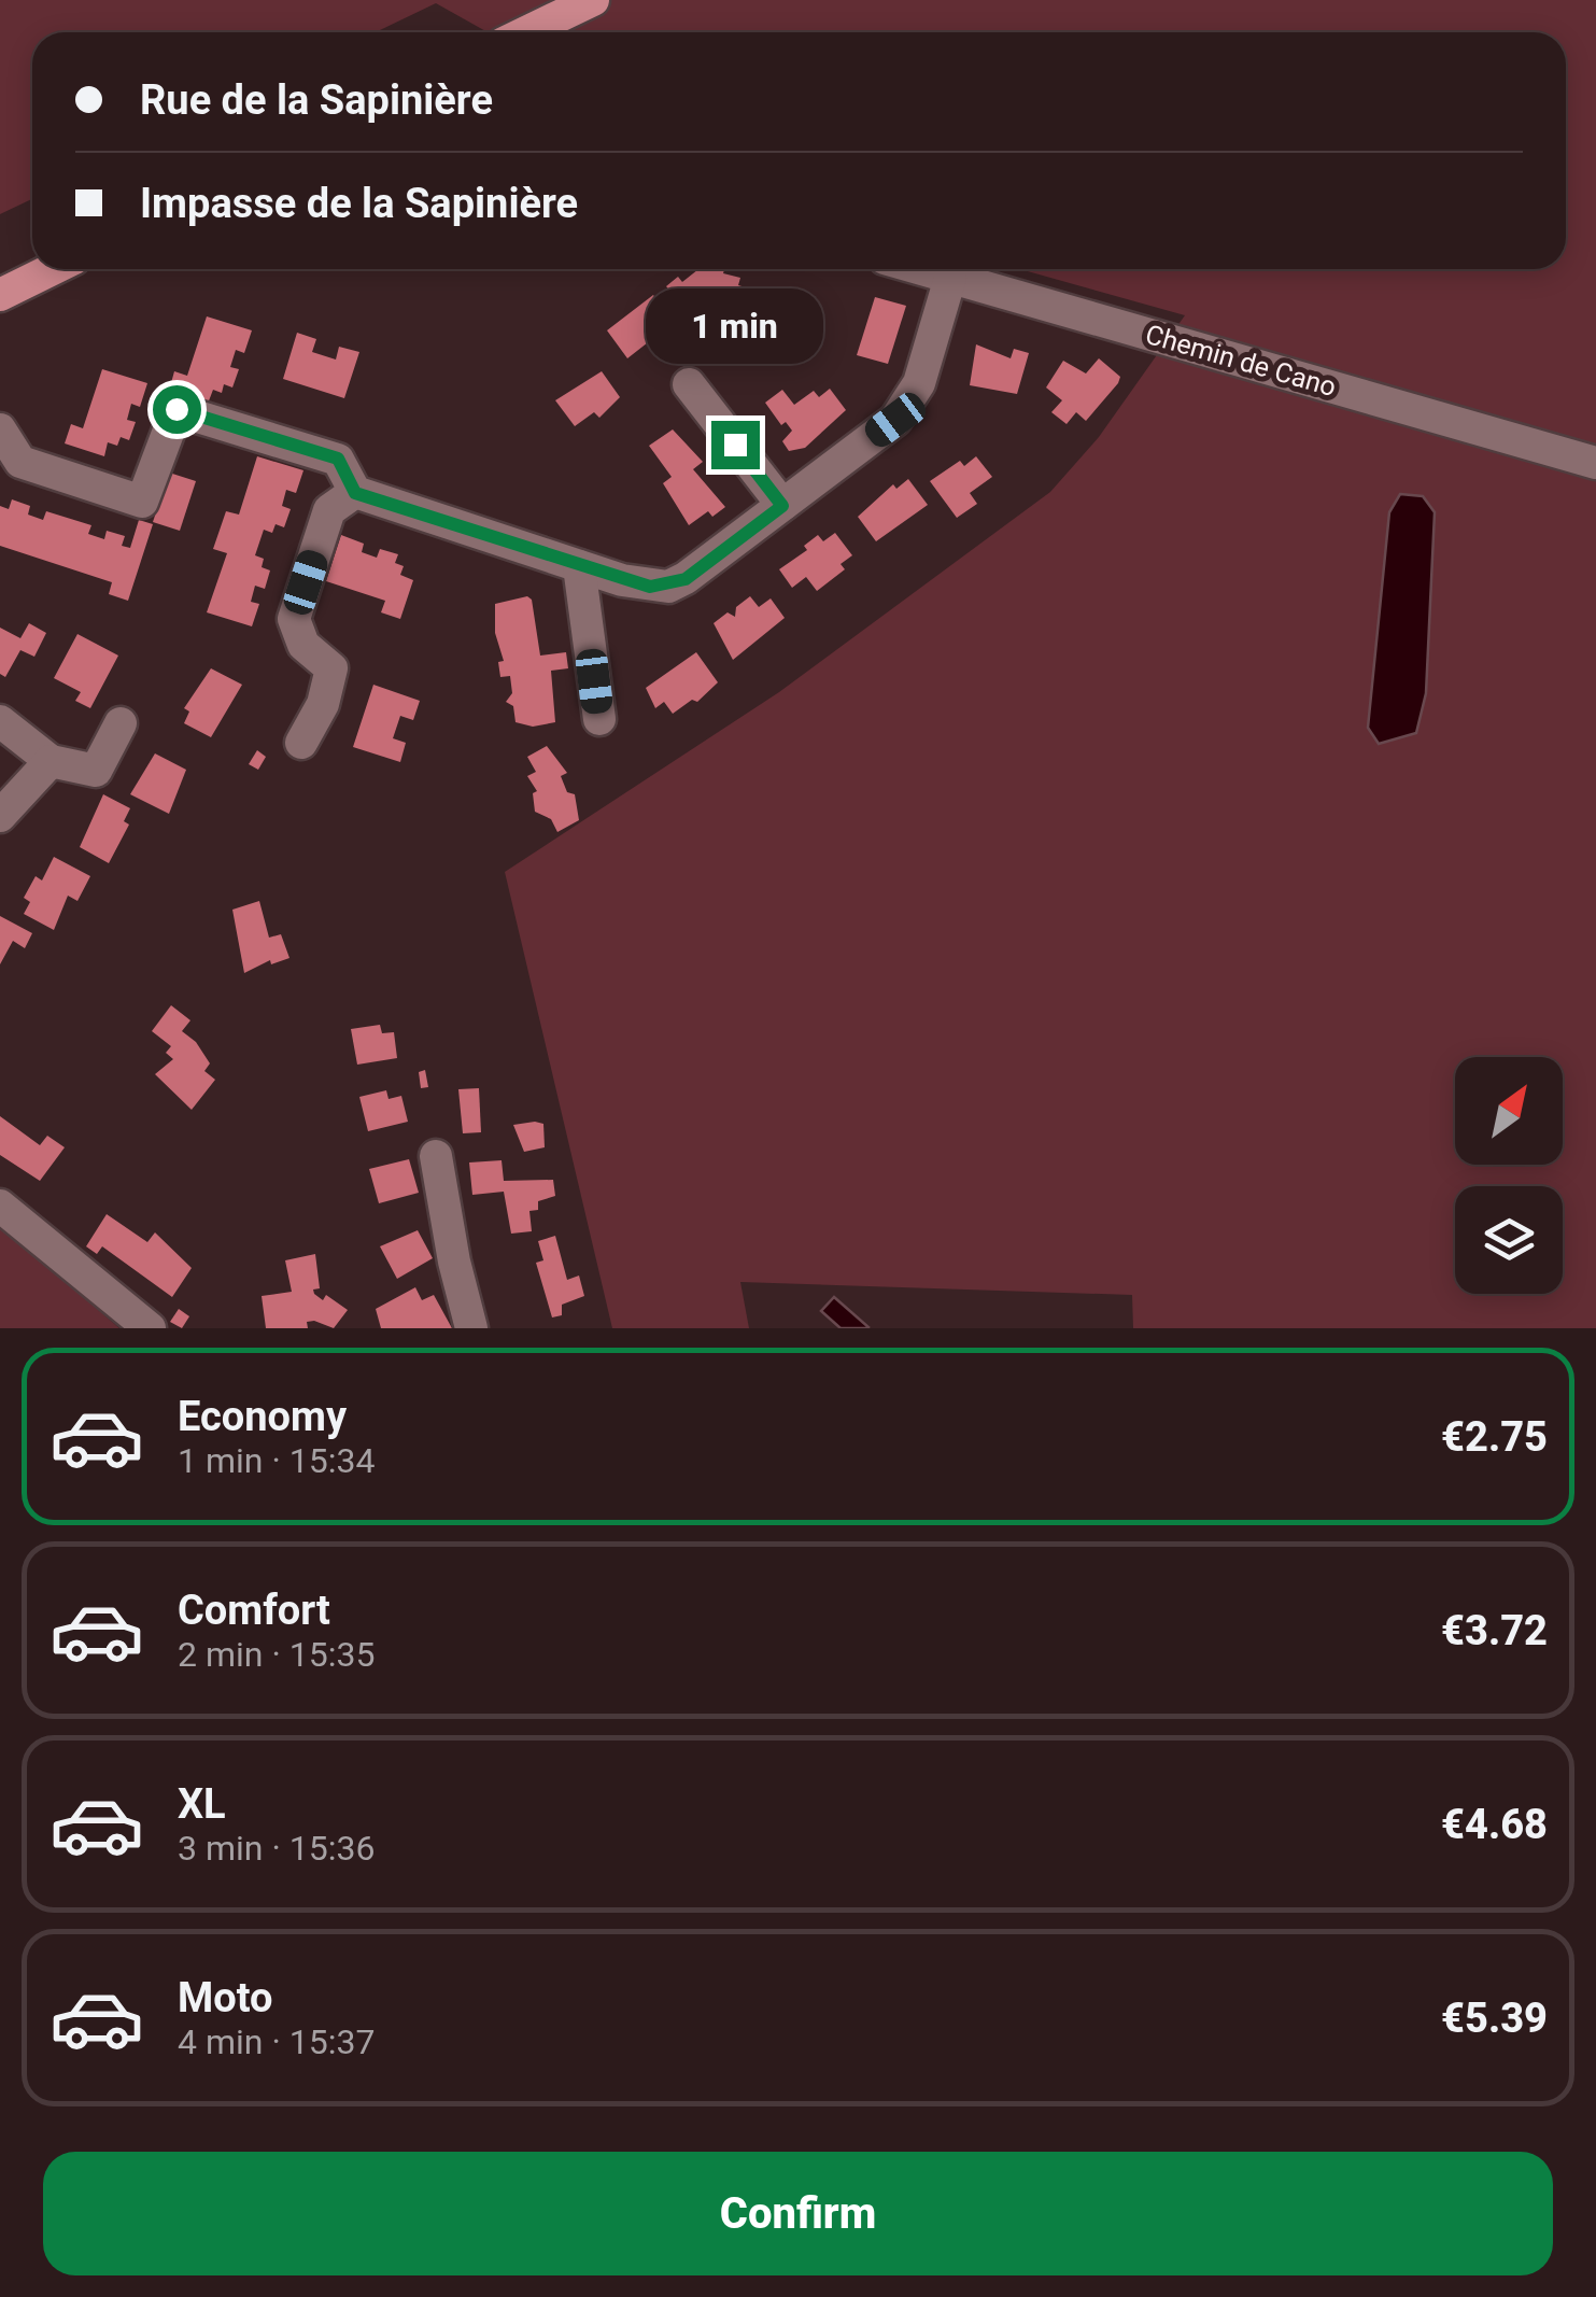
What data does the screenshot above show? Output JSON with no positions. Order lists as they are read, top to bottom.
{
  "streets": {
    "street": ["Chemin de Cano"]
  },
  "north": "top right",
  "page": {
    "banner": ["Rue de la Sapinière", "Impasse de la Sapinière"],
    "bubble": "1 min",
    "list": [
      {
        "name": "Economy",
        "note": "1 min · 15:34",
        "value": "€2.75"
      },
      {
        "name": "Comfort",
        "note": "2 min · 15:35",
        "value": "€3.72"
      },
      {
        "name": "XL",
        "note": "3 min · 15:36",
        "value": "€4.68"
      },
      {
        "name": "Moto",
        "note": "4 min · 15:37",
        "value": "€5.39"
      }
    ],
    "buttons": "Confirm"
  }
}
